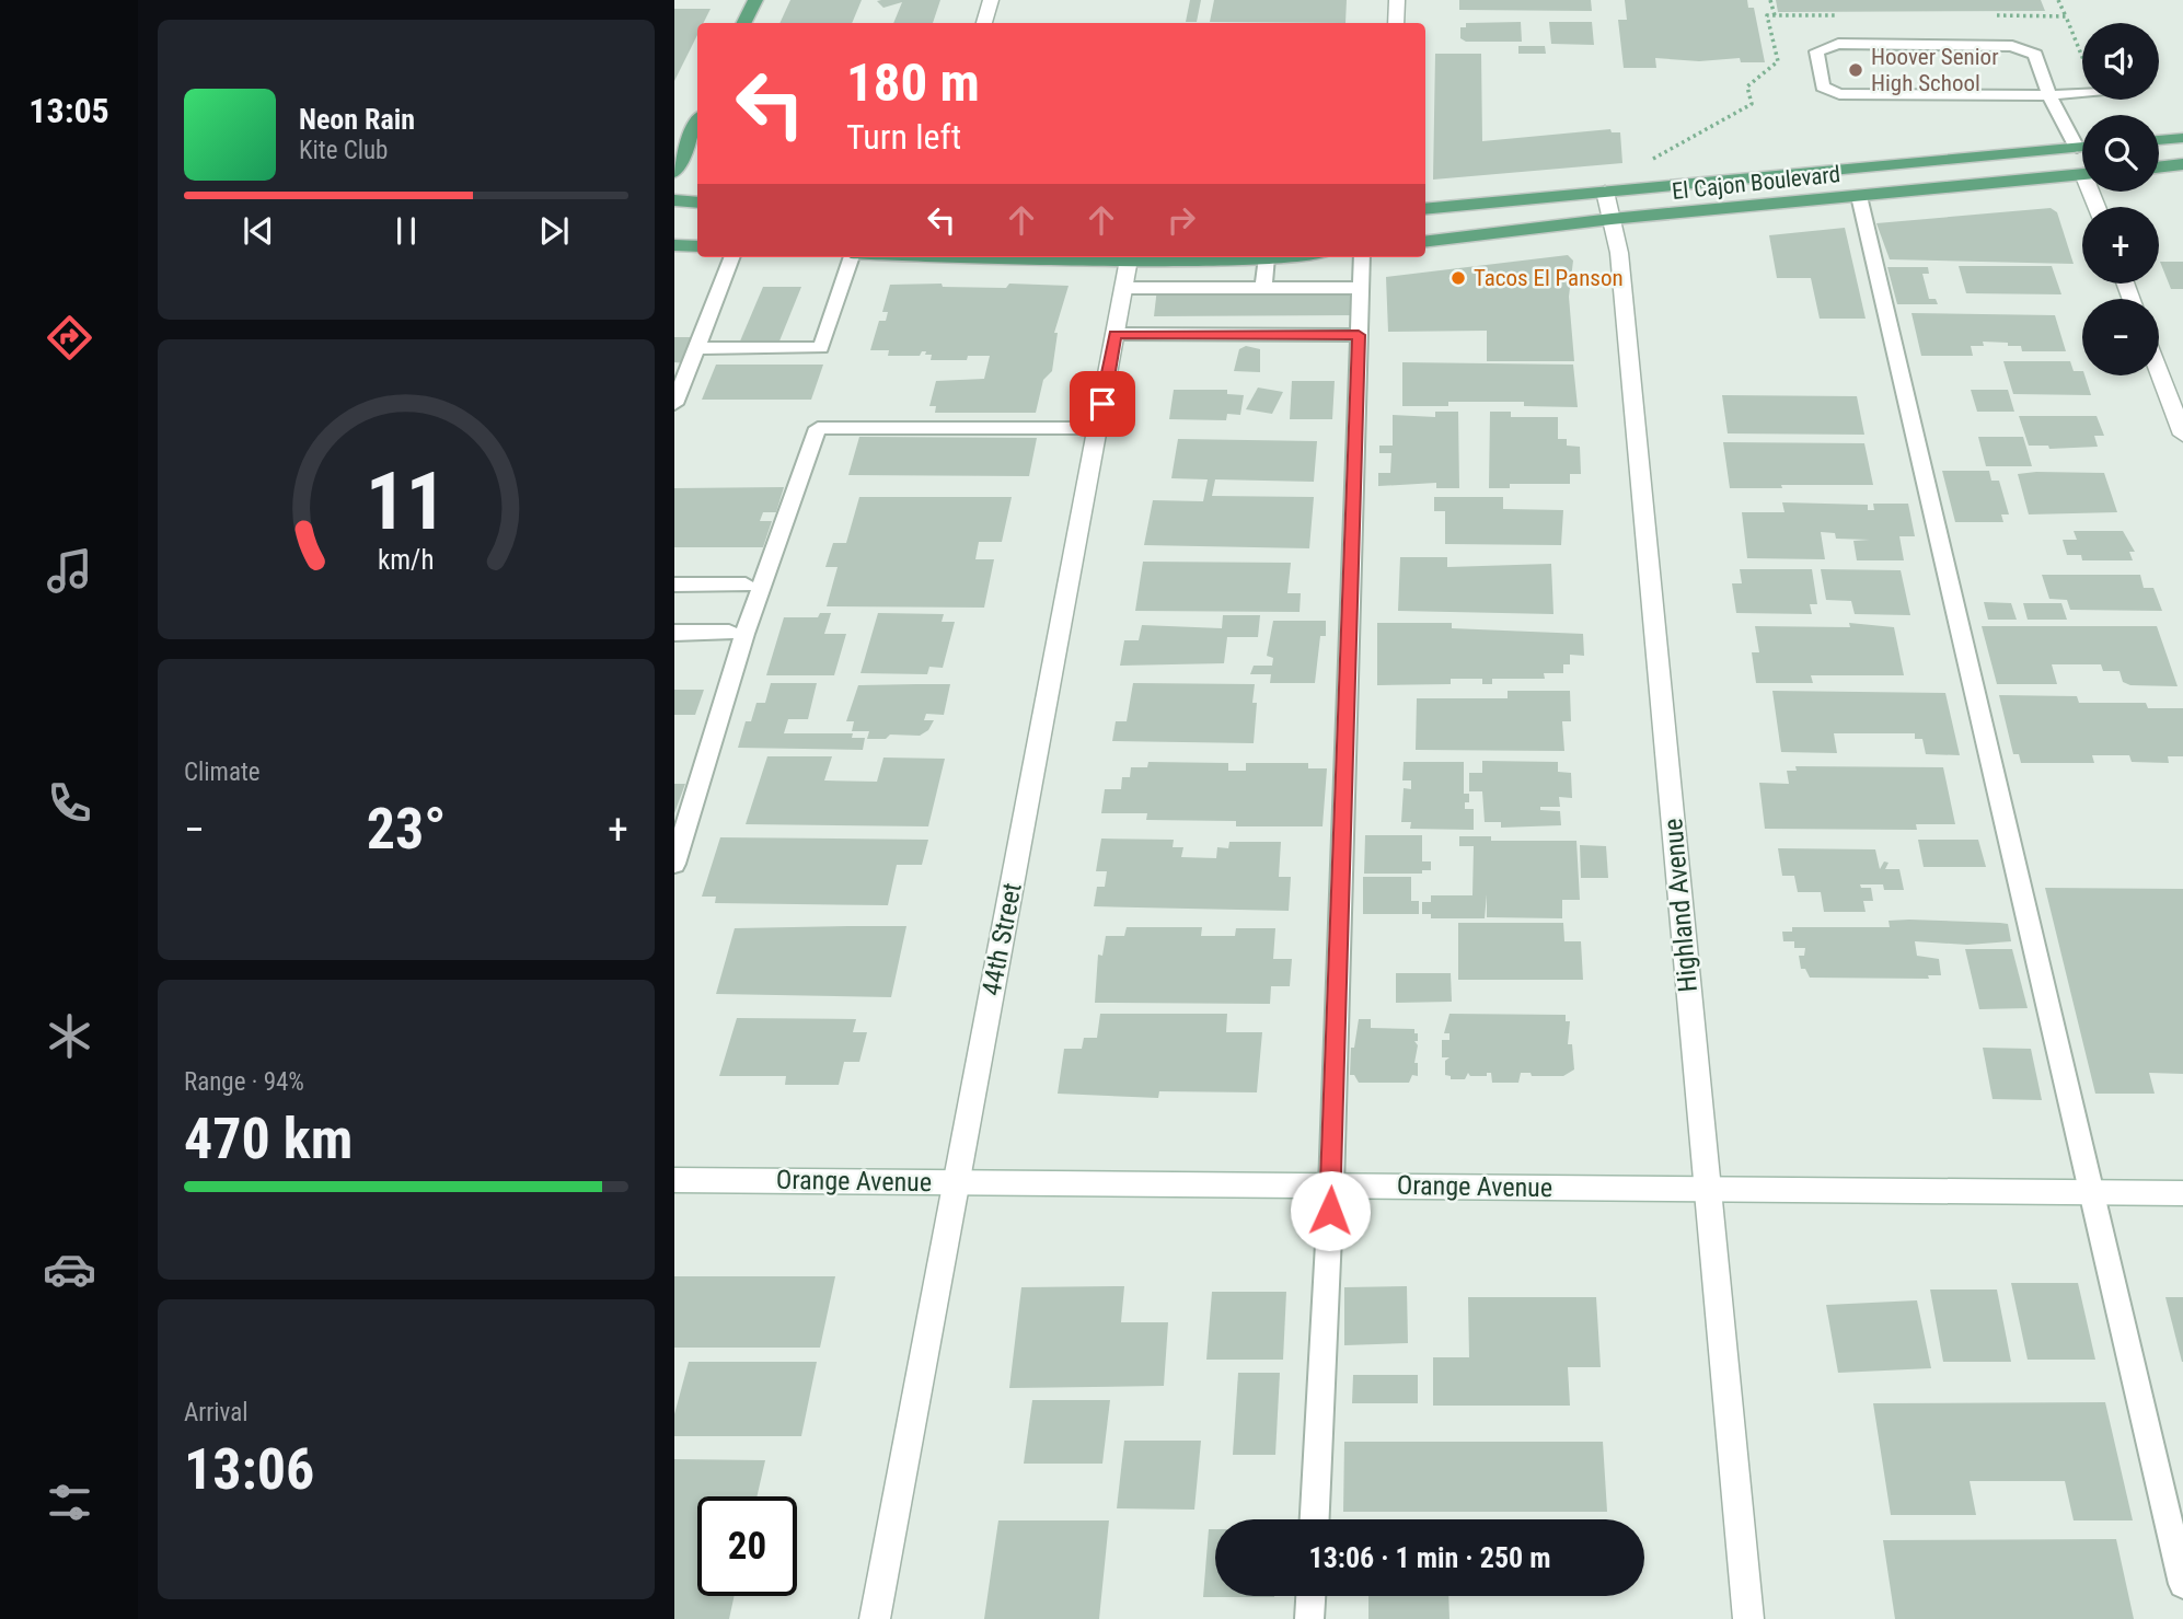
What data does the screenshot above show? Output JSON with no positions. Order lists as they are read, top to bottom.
{
  "streets": {
    "main road": ["El Cajon Boulevard"],
    "street": ["Highland Avenue", "44th Street", "Orange Avenue"]
  },
  "crossings": [
    ["El Cajon Boulevard", "Highland Avenue"],
    ["Highland Avenue", "Orange Avenue"],
    ["44th Street", "Orange Avenue"]
  ],
  "places": ["Hoover Senior High School", "Tacos El Panson"],
  "page": {
    "tabs": "13:05",
    "map_buttons": ["+", "−"],
    "turn": ["180 m", "Turn left"],
    "song": ["Neon Rain", "Kite Club"],
    "tile": [
      "Climate",
      ["Range · 94%", "470 km"],
      ["Arrival", "13:06"]
    ],
    "heat": ["−", "23°", "+"],
    "limit": "20",
    "trip": "13:06 · 1 min · 250 m",
    "gauge": ["11", "km/h"]
  }
}
